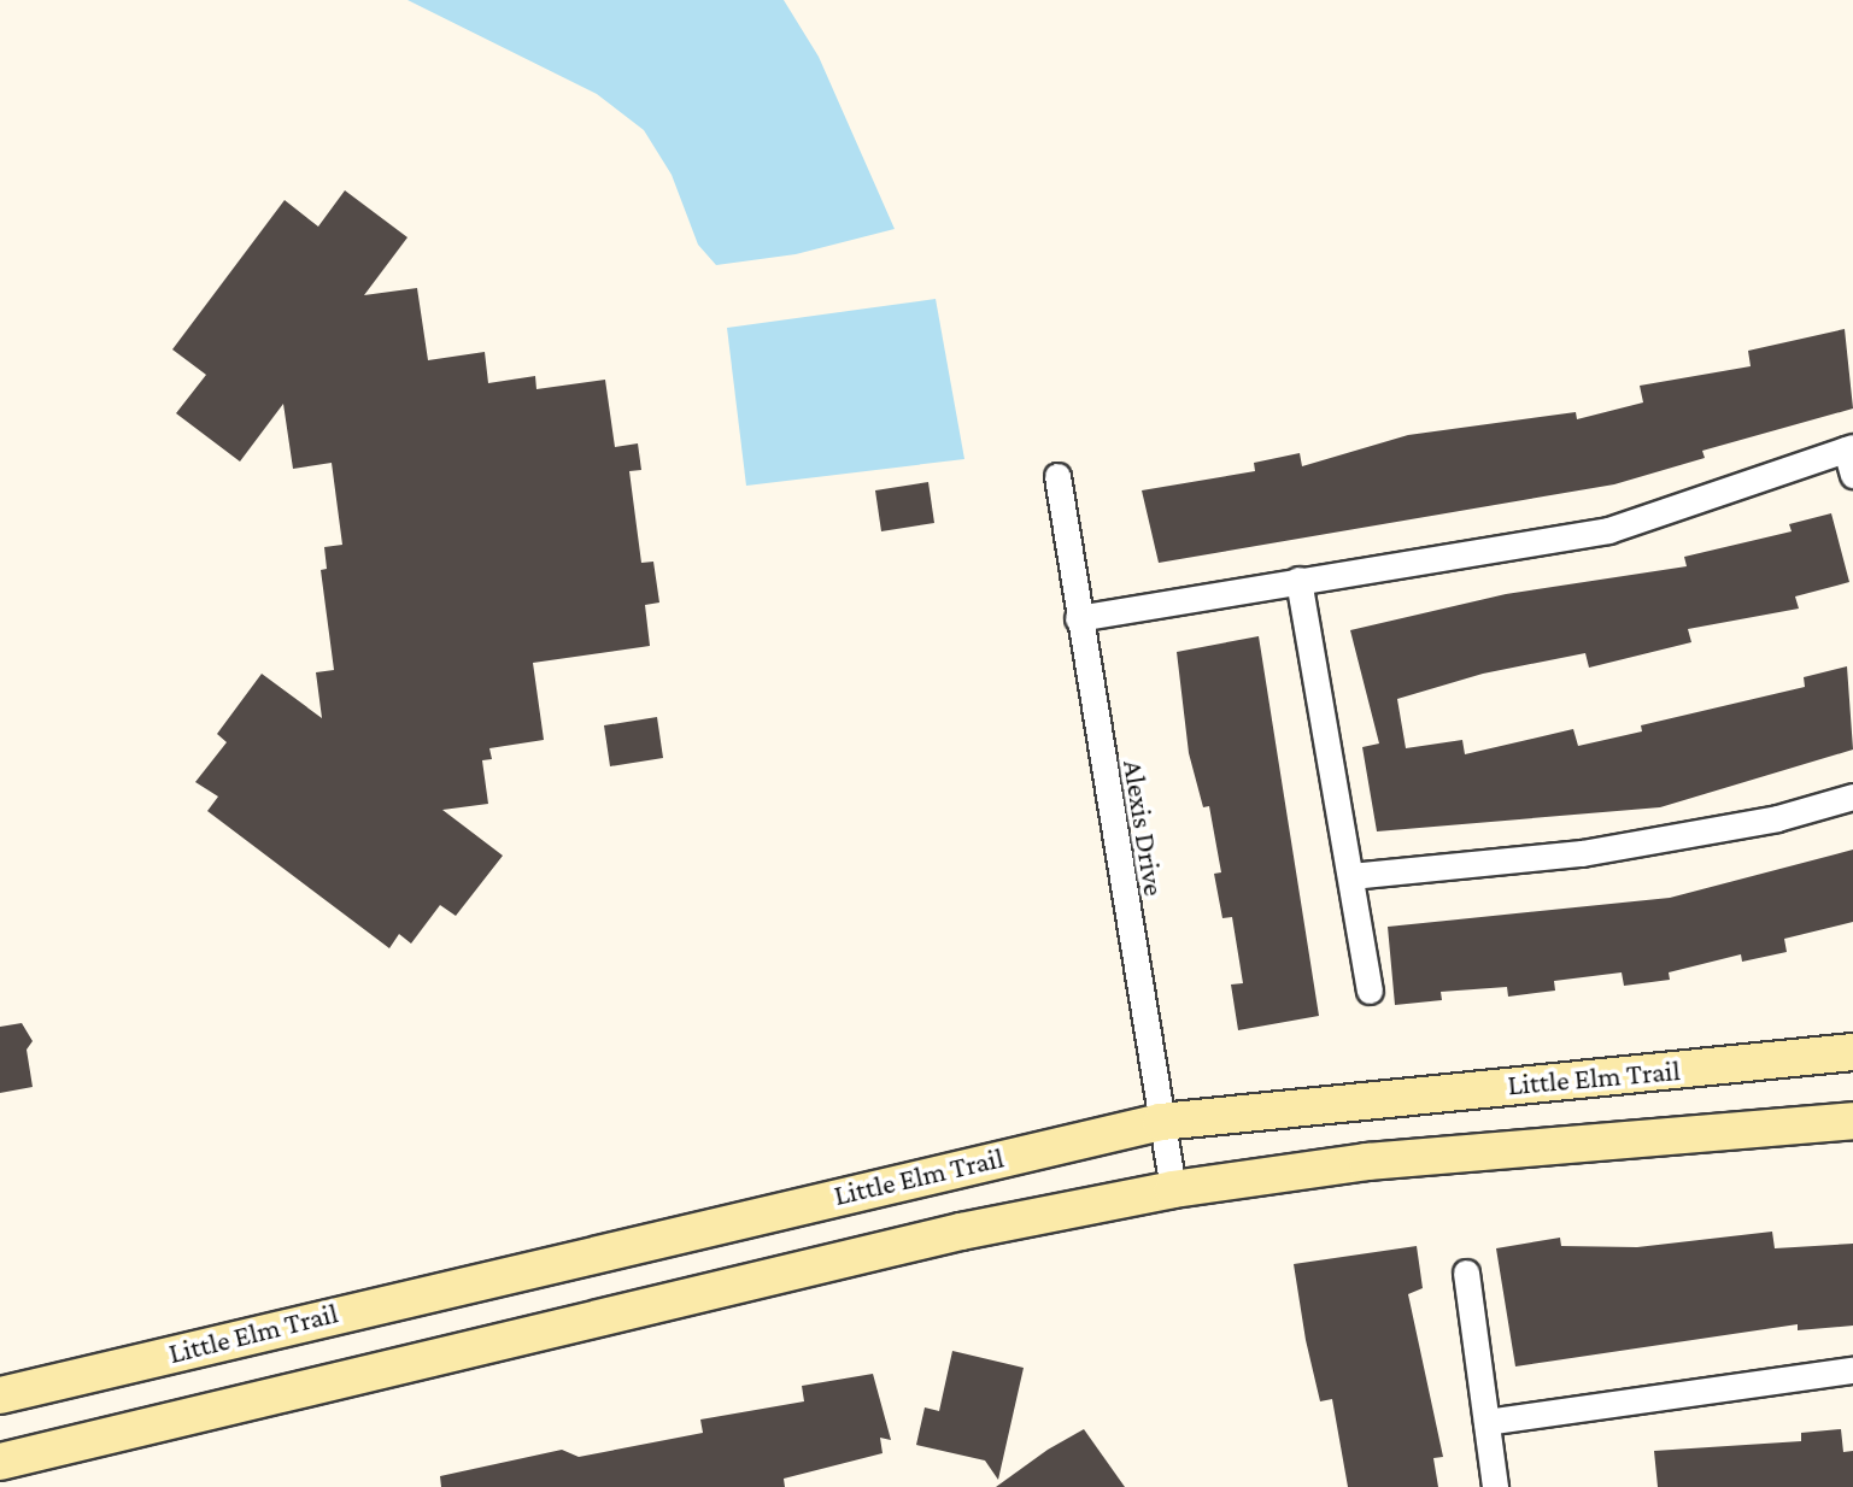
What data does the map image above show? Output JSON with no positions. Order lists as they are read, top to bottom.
{
  "streets": {
    "street": ["Alexis Drive", "Little Elm Trail"]
  },
  "crossings": [
    ["Alexis Drive", "Little Elm Trail"]
  ]
}
